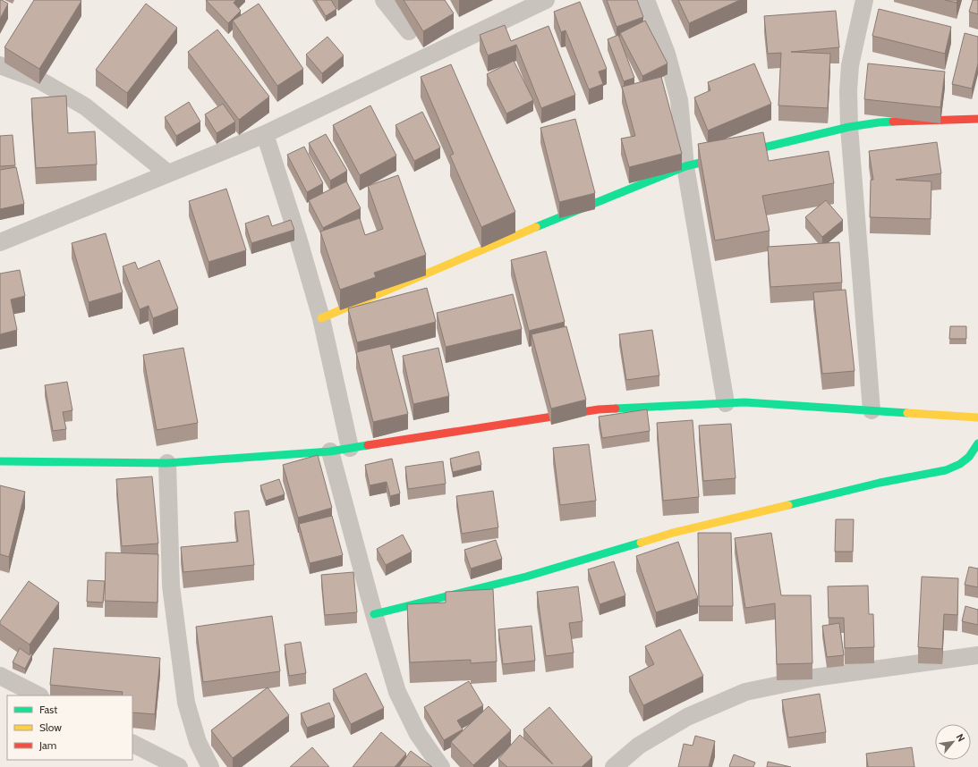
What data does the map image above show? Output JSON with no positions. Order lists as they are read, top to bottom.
{
  "legend": ["Fast", "Slow", "Jam"],
  "north": "top right"
}
